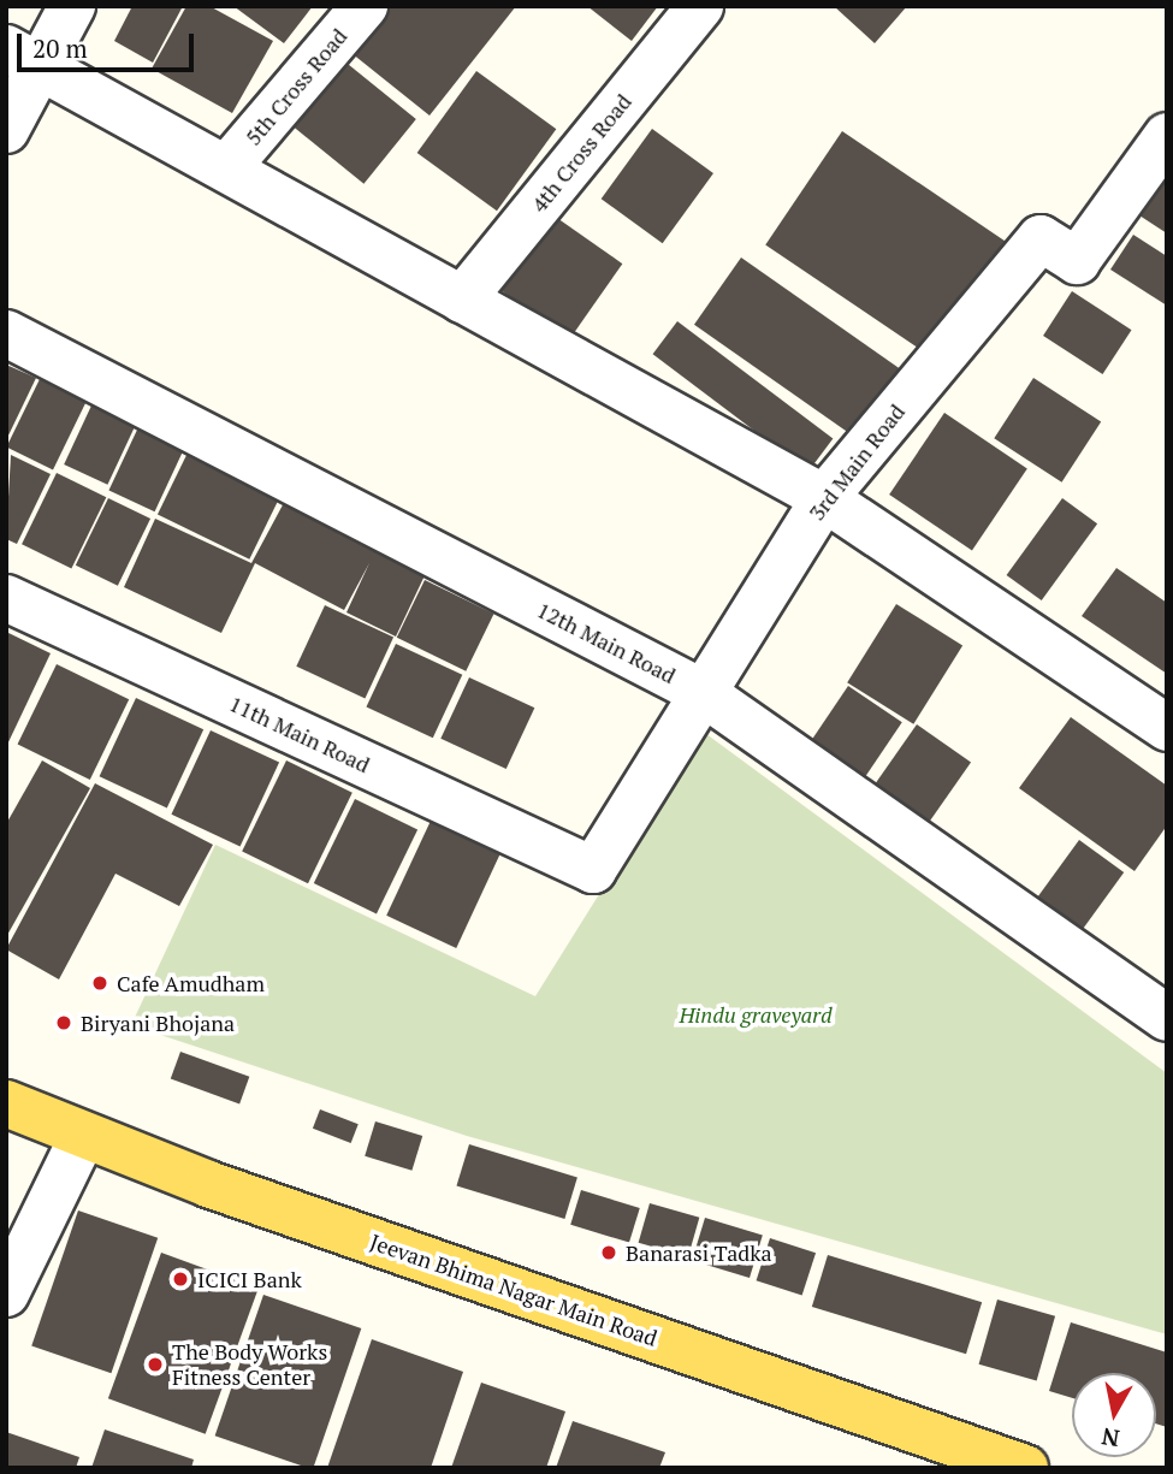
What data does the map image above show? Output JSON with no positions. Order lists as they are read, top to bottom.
{
  "streets": {
    "main road": ["Jeevan Bhima Nagar Main Road"],
    "street": [
      "5th Cross Road",
      "4th Cross Road",
      "3rd Main Road",
      "12th Main Road",
      "11th Main Road"
    ]
  },
  "crossings": [
    ["3rd Main Road", "12th Main Road"],
    ["3rd Main Road", "11th Main Road"]
  ],
  "parks": ["Hindu graveyard"],
  "places": [
    "Cafe Amudham",
    "Biryani Bhojana",
    "Banarasi Tadka",
    "ICICI Bank",
    "The Body Works Fitness Center"
  ],
  "scale_bar": "20 m",
  "north": "bottom"
}
